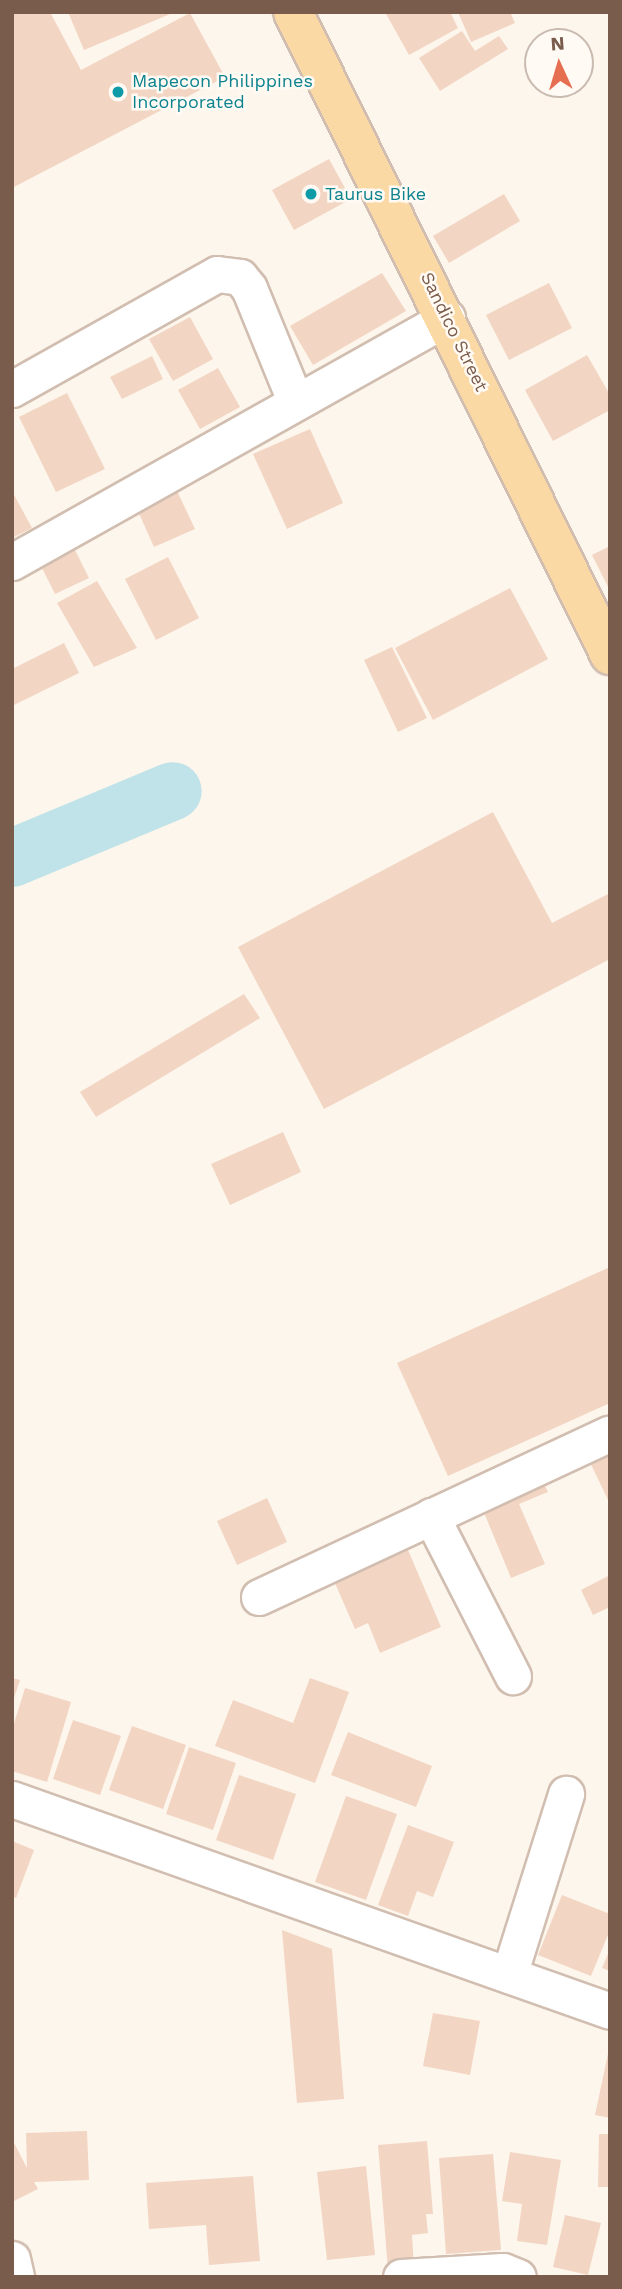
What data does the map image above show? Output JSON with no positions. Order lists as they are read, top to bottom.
{
  "streets": {
    "main road": ["Sandico Street"]
  },
  "places": ["Mapecon Philippines Incorporated", "Taurus Bike"],
  "north": "top"
}
